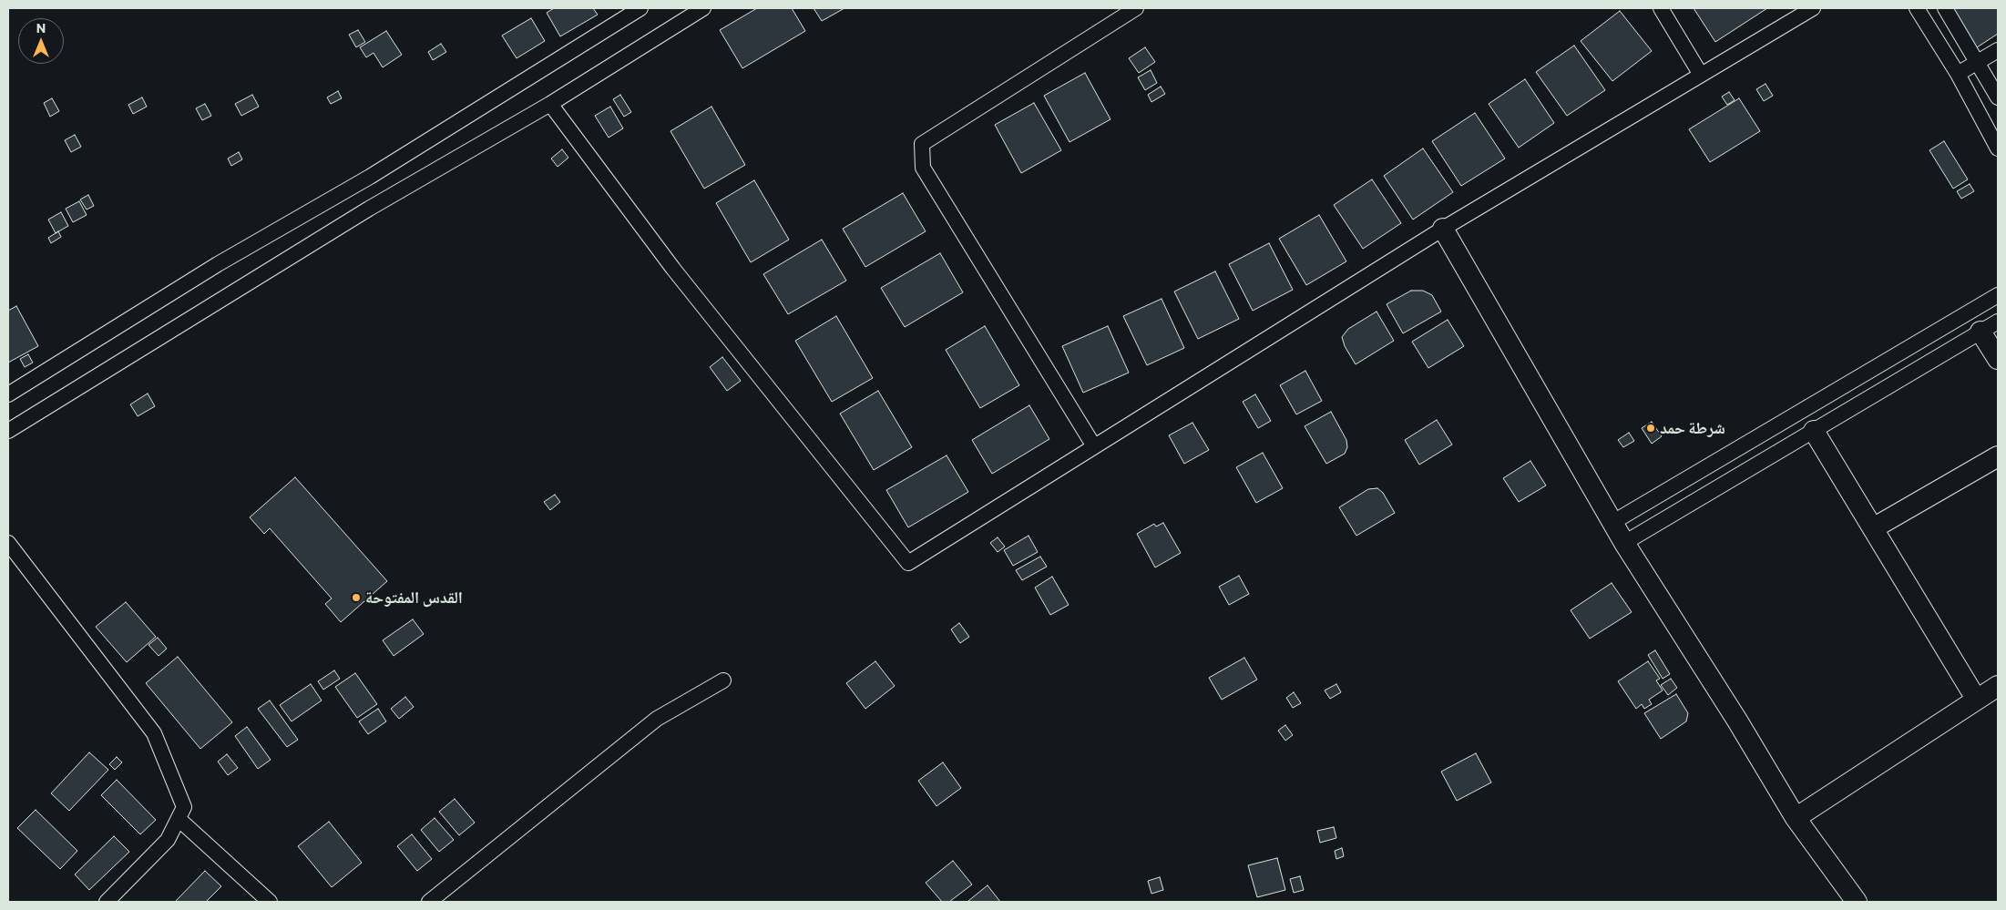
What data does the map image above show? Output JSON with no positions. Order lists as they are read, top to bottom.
{
  "places": ["شرطة حمد", "القدس المفتوحة"],
  "north": "top"
}
